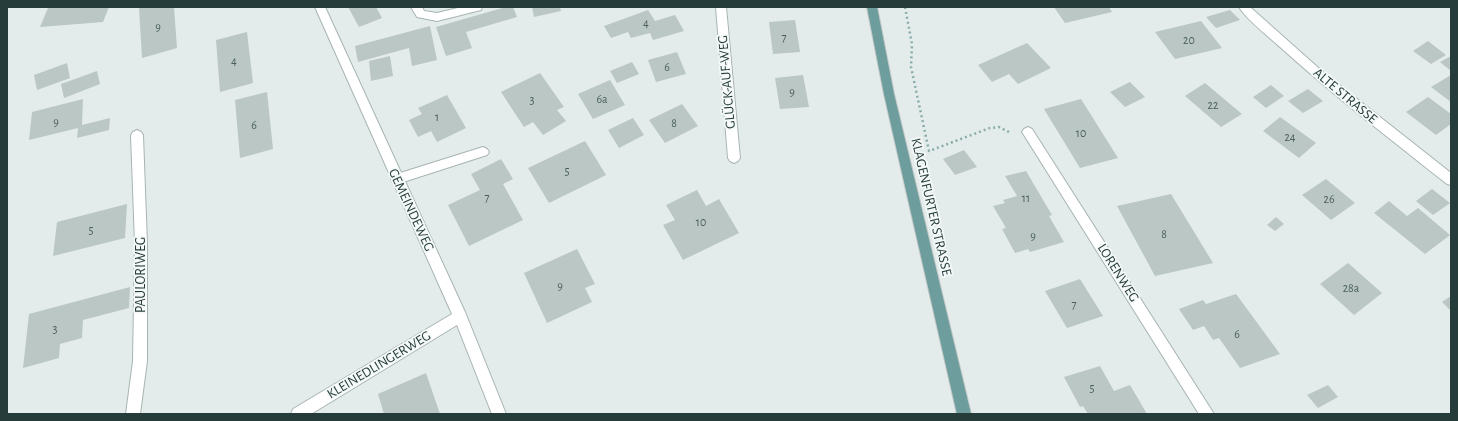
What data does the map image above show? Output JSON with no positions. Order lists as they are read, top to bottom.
{
  "streets": {
    "main road": ["KLAGENFURTER STRASSE"],
    "street": [
      "GLÜCK-AUF-WEG",
      "ALTE STRASSE",
      "GEMEINDEWEG",
      "LORENWEG",
      "PAULORIWEG",
      "KLEINEDLINGERWEG"
    ]
  },
  "crossings": [
    ["GEMEINDEWEG", "KLEINEDLINGERWEG"]
  ],
  "house_numbers": [
    "4",
    "9",
    "7",
    "20",
    "4",
    "6",
    "9",
    "6a",
    "3",
    "22",
    "1",
    "9",
    "8",
    "6",
    "10",
    "24",
    "5",
    "7",
    "11",
    "26",
    "10",
    "5",
    "8",
    "9",
    "9",
    "28a",
    "7",
    "3",
    "6",
    "5"
  ]
}
